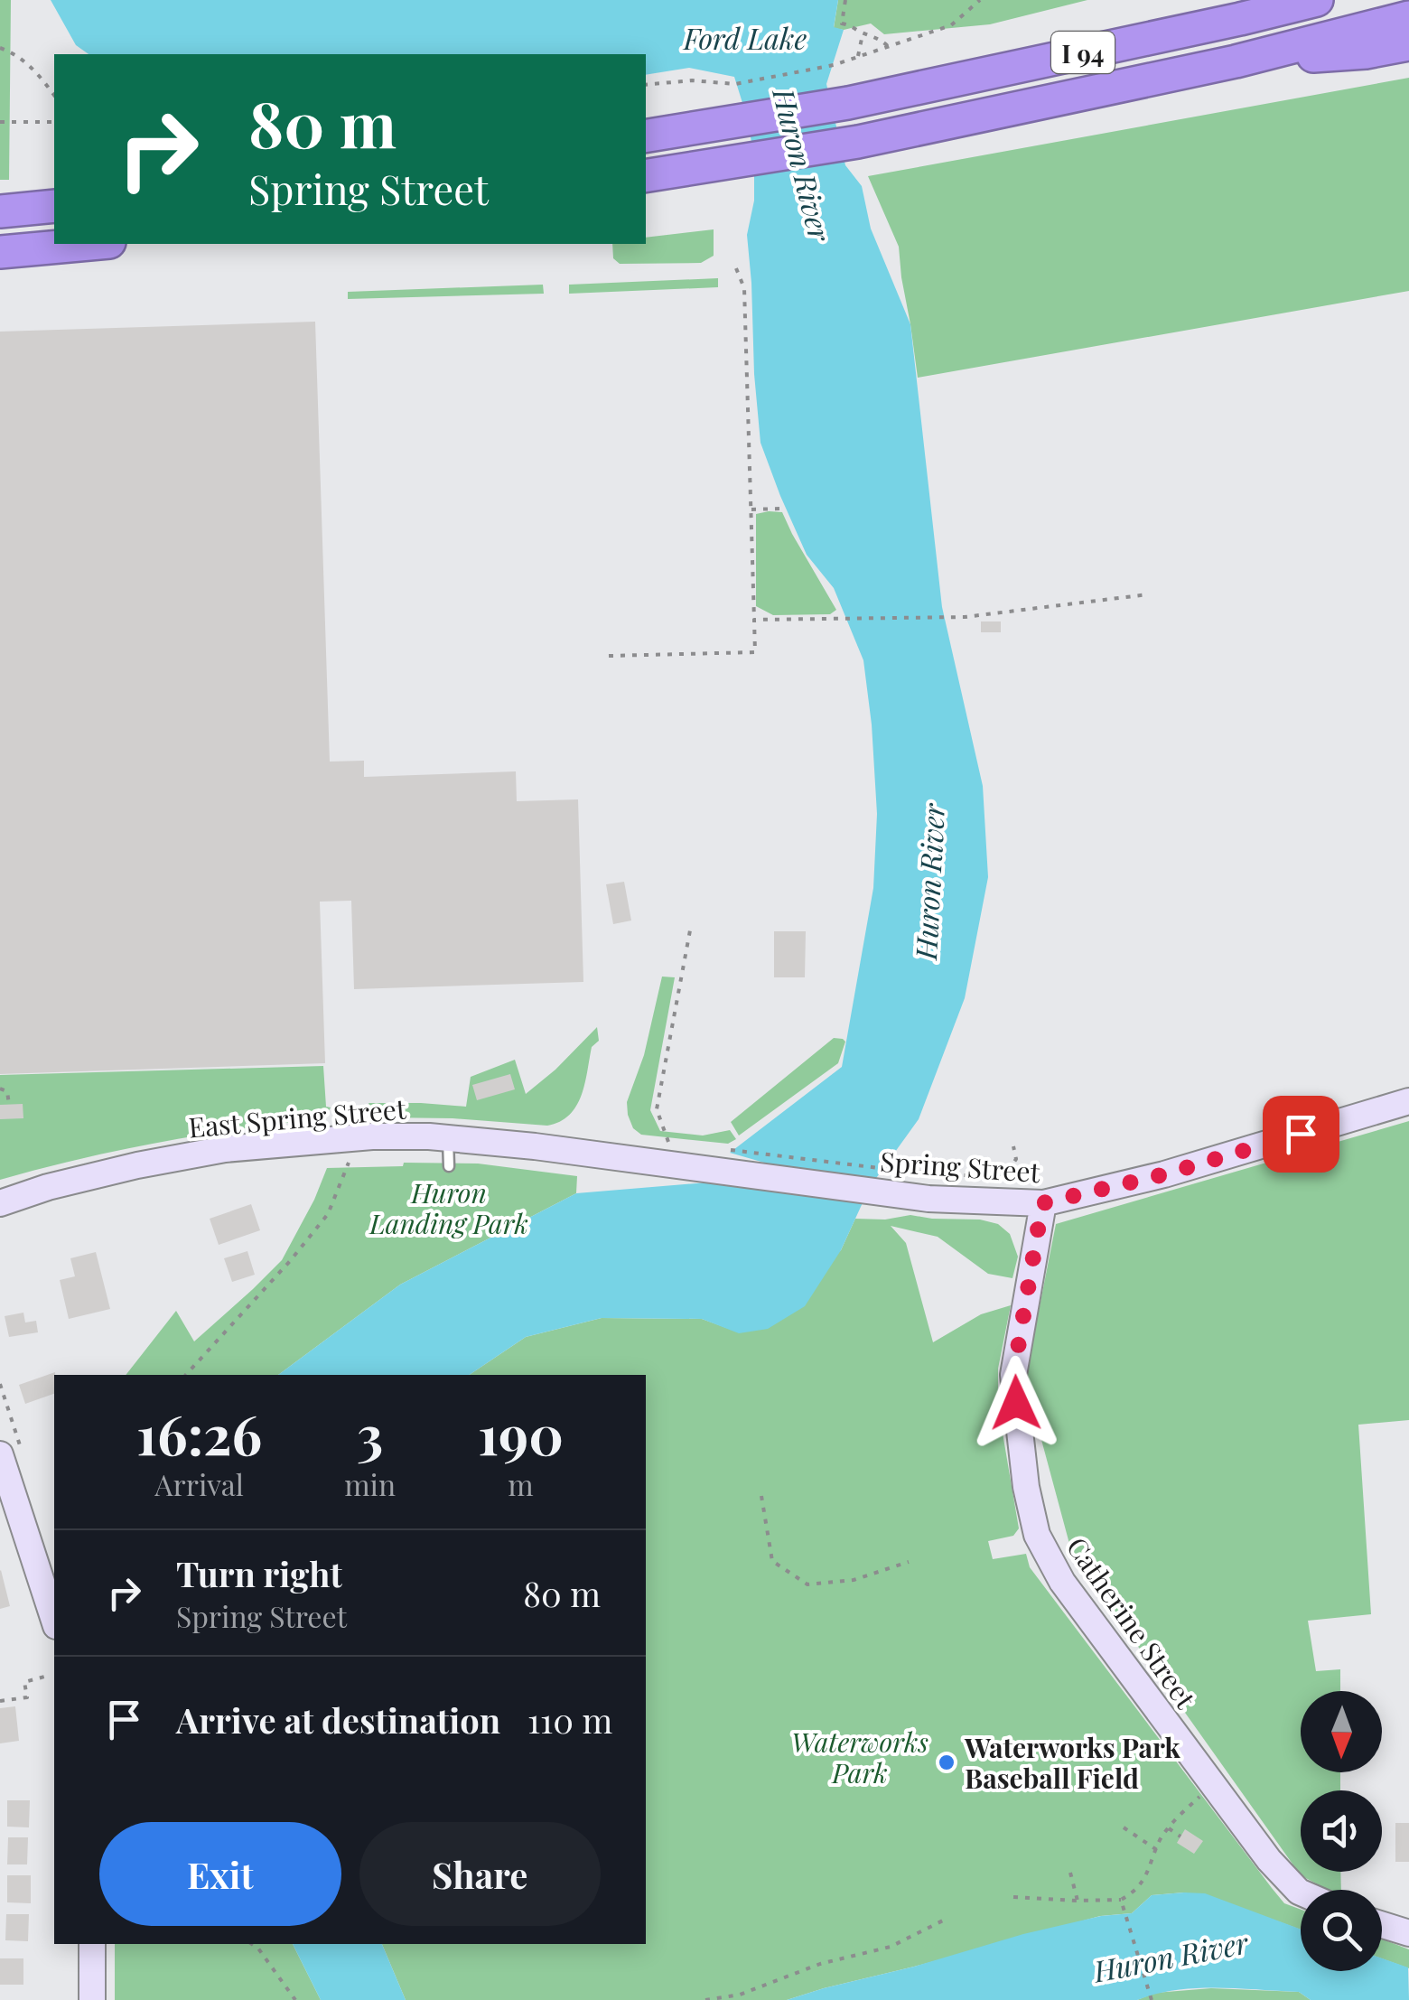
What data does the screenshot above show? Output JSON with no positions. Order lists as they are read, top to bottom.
{
  "streets": {
    "highway": ["I 94"],
    "main road": ["East Spring Street", "Spring Street", "Catherine Street"]
  },
  "crossings": [
    ["East Spring Street", "Spring Street"],
    ["Spring Street", "Catherine Street"]
  ],
  "water": ["Ford Lake", "Huron River"],
  "parks": ["Huron Landing Park", "Waterworks Park"],
  "places": ["Waterworks Park Baseball Field"],
  "north": "bottom",
  "page": {
    "turn": ["80 m", "Spring Street"],
    "eta": [
      "16:26",
      "Arrival",
      "3",
      "min",
      "190",
      "m"
    ],
    "list": [
      {
        "name": "Turn right",
        "note": "Spring Street",
        "value": "80 m"
      },
      {
        "name": "Arrive at destination",
        "value": "110 m"
      }
    ],
    "buttons": ["Exit", "Share"]
  }
}
